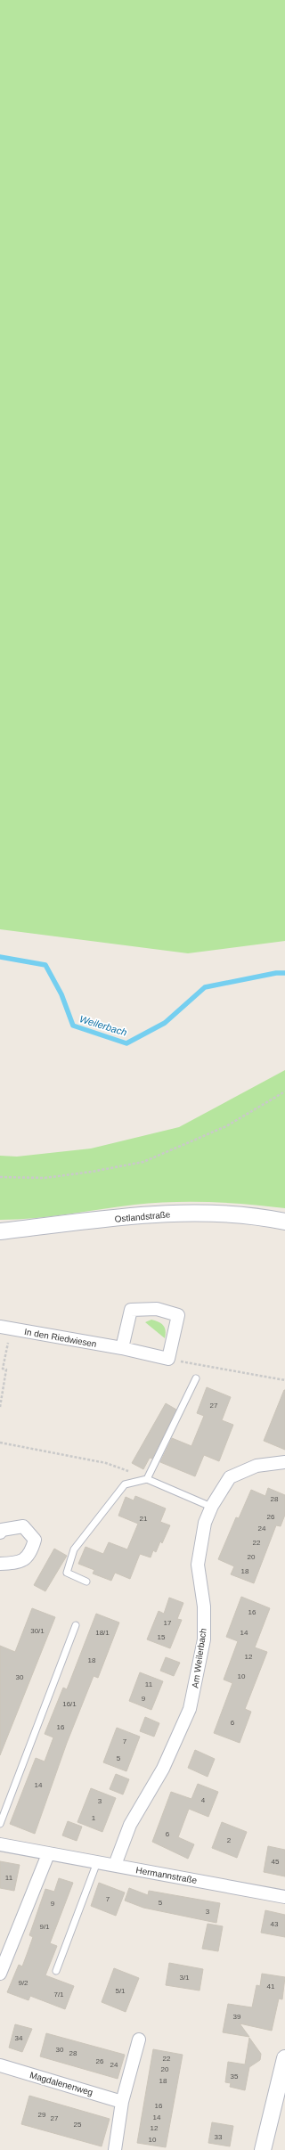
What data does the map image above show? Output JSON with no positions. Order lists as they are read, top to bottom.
{
  "streets": {
    "street": [
      "Ostlandstraße",
      "In den Riedwiesen",
      "Am Weilerbach",
      "Hermannstraße",
      "Magdalenenweg"
    ]
  },
  "crossings": [
    ["Am Weilerbach", "Hermannstraße"]
  ],
  "water": ["Weilerbach"],
  "house_numbers": [
    "27",
    "28",
    "26",
    "21",
    "24",
    "22",
    "20",
    "18",
    "16",
    "17",
    "30/1",
    "18/1",
    "14",
    "15",
    "12",
    "18",
    "10",
    "30",
    "11",
    "9",
    "16/1",
    "6",
    "16",
    "7",
    "5",
    "14",
    "4",
    "3",
    "1",
    "6",
    "2",
    "45",
    "11",
    "7",
    "5",
    "9",
    "3",
    "43",
    "9/1",
    "3/1",
    "9/2",
    "41",
    "5/1",
    "7/1",
    "39",
    "34",
    "30",
    "28",
    "22",
    "26",
    "24",
    "20",
    "35",
    "18",
    "16",
    "29",
    "14",
    "27",
    "25",
    "12",
    "33",
    "10"
  ]
}
